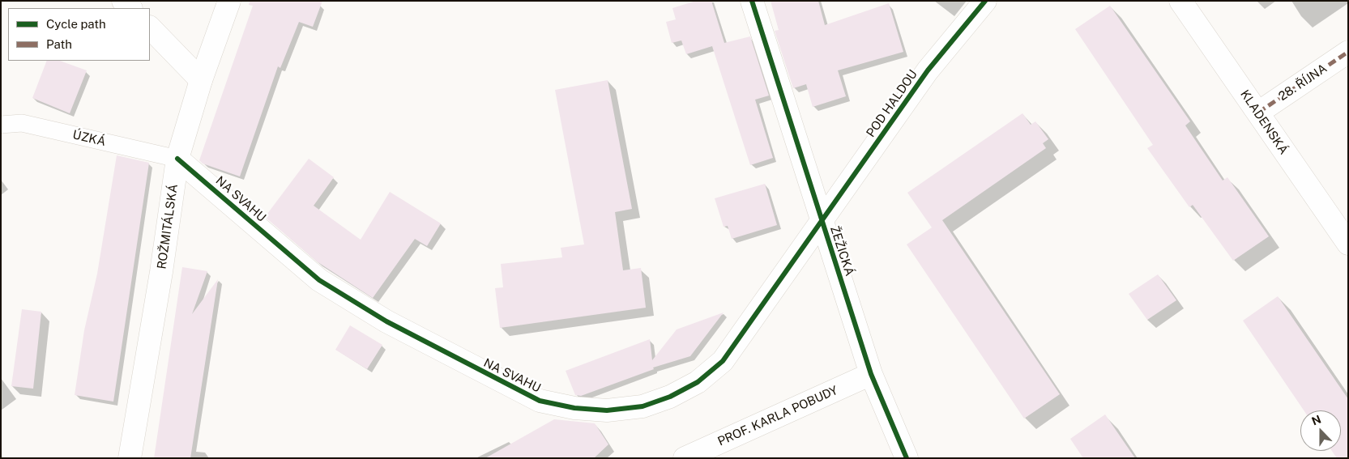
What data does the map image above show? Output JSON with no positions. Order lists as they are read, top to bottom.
{
  "streets": {
    "street": [
      "28. ŘÍJNA",
      "POD HALDOU",
      "KLADENSKÁ",
      "NA SVAHU",
      "ROŽMITÁLSKÁ",
      "ŽEŽICKÁ",
      "PROF. KARLA POBUDY"
    ],
    "lane": ["ÚZKÁ"]
  },
  "crossings": [
    ["28. ŘÍJNA", "KLADENSKÁ"],
    ["POD HALDOU", "NA SVAHU"],
    ["POD HALDOU", "ŽEŽICKÁ"],
    ["ÚZKÁ", "NA SVAHU"],
    ["ÚZKÁ", "ROŽMITÁLSKÁ"],
    ["NA SVAHU", "ROŽMITÁLSKÁ"],
    ["NA SVAHU", "ŽEŽICKÁ"],
    ["ŽEŽICKÁ", "PROF. KARLA POBUDY"]
  ],
  "legend": ["Cycle path", "Path"],
  "north": "top"
}
